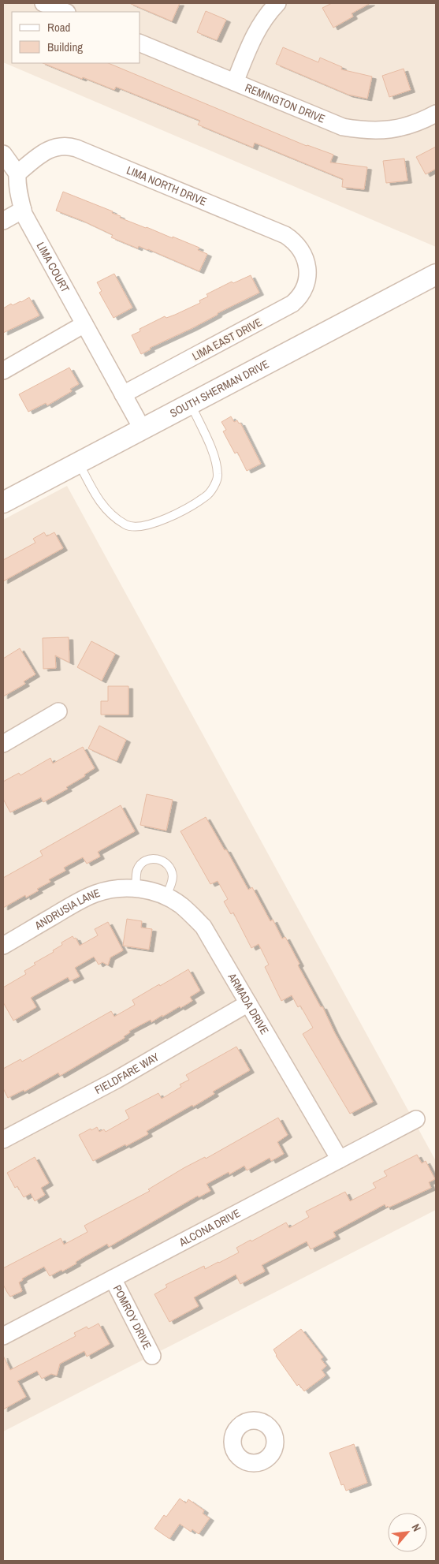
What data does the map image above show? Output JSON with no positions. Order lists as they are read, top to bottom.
{
  "streets": {
    "street": [
      "REMINGTON DRIVE",
      "LIMA NORTH DRIVE",
      "LIMA COURT",
      "LIMA EAST DRIVE",
      "SOUTH SHERMAN DRIVE",
      "ANDRUSIA LANE",
      "ARMADA DRIVE",
      "FIELDFARE WAY",
      "ALCONA DRIVE",
      "POMROY DRIVE"
    ]
  },
  "crossings": [
    ["LIMA NORTH DRIVE", "LIMA COURT"],
    ["LIMA NORTH DRIVE", "LIMA EAST DRIVE"],
    ["LIMA COURT", "LIMA EAST DRIVE"],
    ["LIMA COURT", "SOUTH SHERMAN DRIVE"],
    ["ANDRUSIA LANE", "ARMADA DRIVE"],
    ["ARMADA DRIVE", "FIELDFARE WAY"],
    ["ARMADA DRIVE", "ALCONA DRIVE"],
    ["ALCONA DRIVE", "POMROY DRIVE"]
  ],
  "legend": ["Road", "Building"],
  "north": "top right"
}
